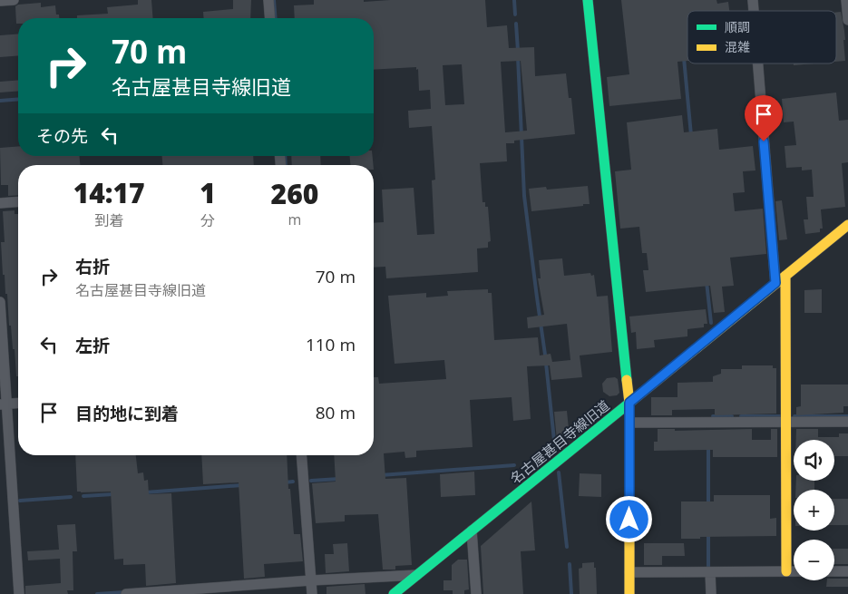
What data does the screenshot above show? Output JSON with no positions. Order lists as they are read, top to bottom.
{
  "streets": {
    "street": ["名古屋甚目寺線旧道"]
  },
  "legend": ["順調", "混雑"],
  "page": {
    "turn": ["70 m", "名古屋甚目寺線旧道"],
    "then": "その先",
    "eta": [
      "14:17",
      "到着",
      "1",
      "分",
      "260",
      "m"
    ],
    "list": [
      {
        "name": "右折",
        "note": "名古屋甚目寺線旧道",
        "value": "70 m"
      },
      {
        "name": "左折",
        "value": "110 m"
      },
      {
        "name": "目的地に到着",
        "value": "80 m"
      }
    ],
    "map_buttons": ["+", "−"]
  }
}
